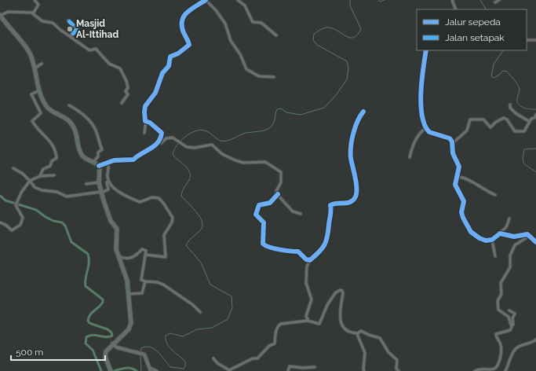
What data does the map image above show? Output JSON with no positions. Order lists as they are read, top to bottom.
{
  "places": ["Masjid Al-Ittihad"],
  "legend": ["Jalur sepeda", "Jalan setapak"],
  "scale_bar": "500 m"
}
